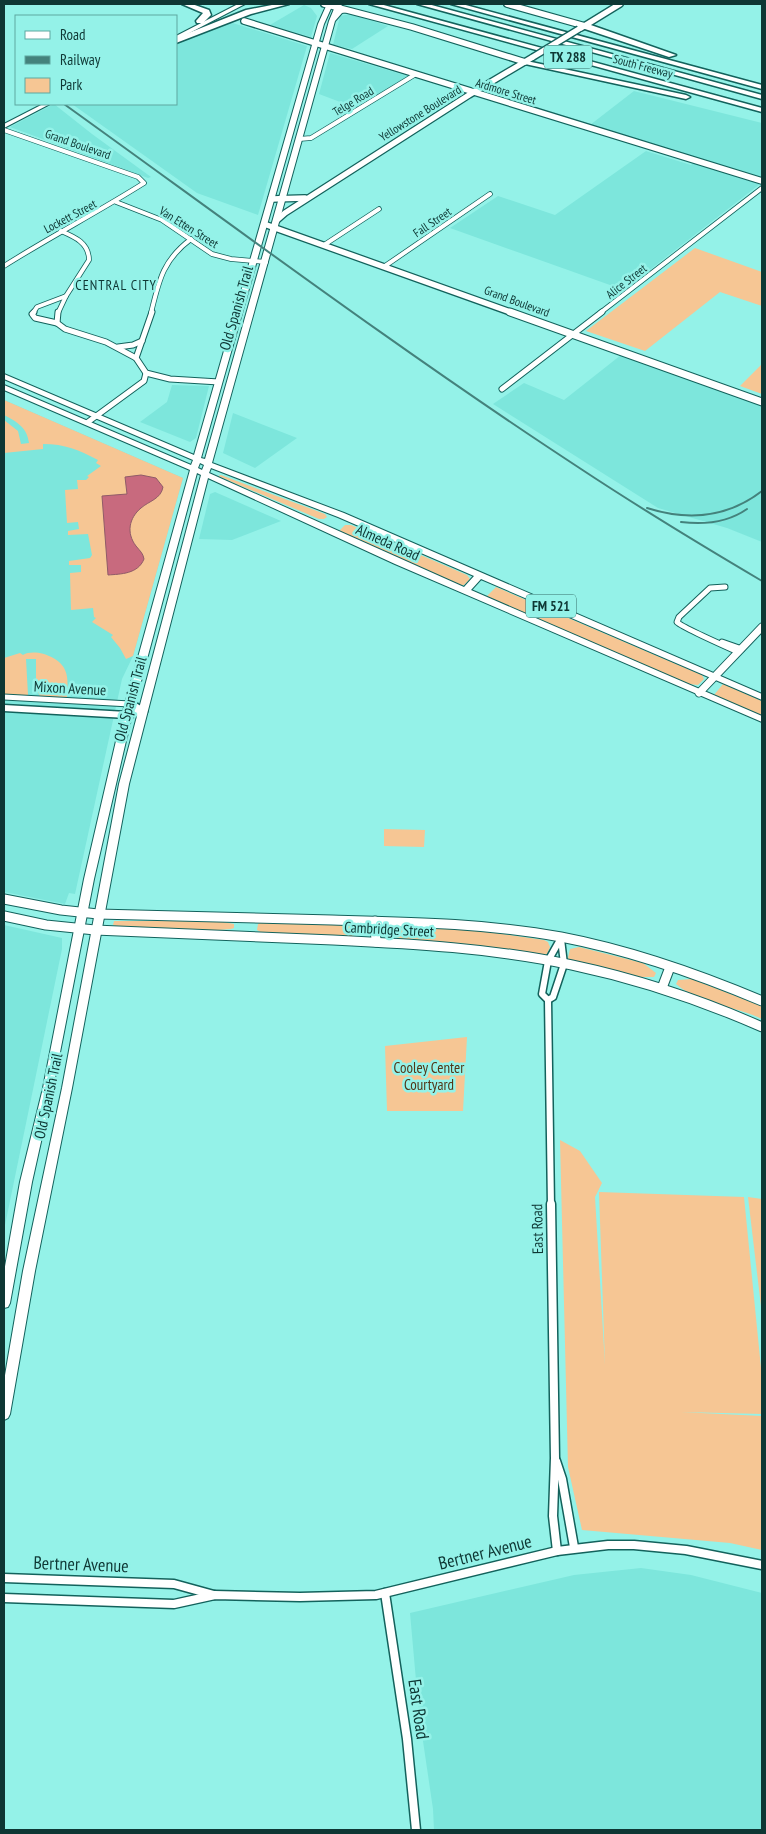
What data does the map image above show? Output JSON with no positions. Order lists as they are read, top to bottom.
{
  "streets": {
    "highway": ["TX 288", "South Freeway"],
    "main road": ["Old Spanish Trail", "Almeda Road", "FM 521"],
    "street": [
      "Ardmore Street",
      "Telge Road",
      "Yellowstone Boulevard",
      "Grand Boulevard",
      "Lockett Street",
      "Fall Street",
      "Van Etten Street",
      "Alice Street",
      "Mixon Avenue",
      "Cambridge Street",
      "East Road",
      "Bertner Avenue"
    ]
  },
  "crossings": [
    ["Ardmore Street", "Telge Road"],
    ["Ardmore Street", "Yellowstone Boulevard"],
    ["Ardmore Street", "Old Spanish Trail"],
    ["Telge Road", "Old Spanish Trail"],
    ["Yellowstone Boulevard", "Grand Boulevard"],
    ["Yellowstone Boulevard", "Old Spanish Trail"],
    ["Grand Boulevard", "Lockett Street"],
    ["Grand Boulevard", "Fall Street"],
    ["Grand Boulevard", "Alice Street"],
    ["Grand Boulevard", "Old Spanish Trail"],
    ["Lockett Street", "Van Etten Street"],
    ["Van Etten Street", "Old Spanish Trail"],
    ["Old Spanish Trail", "Almeda Road"],
    ["Old Spanish Trail", "Mixon Avenue"],
    ["Old Spanish Trail", "Cambridge Street"],
    ["Cambridge Street", "East Road"],
    ["East Road", "Bertner Avenue"]
  ],
  "districts": ["CENTRAL CITY"],
  "parks": ["Cooley Center Courtyard"],
  "legend": ["Road", "Railway", "Park"]
}
